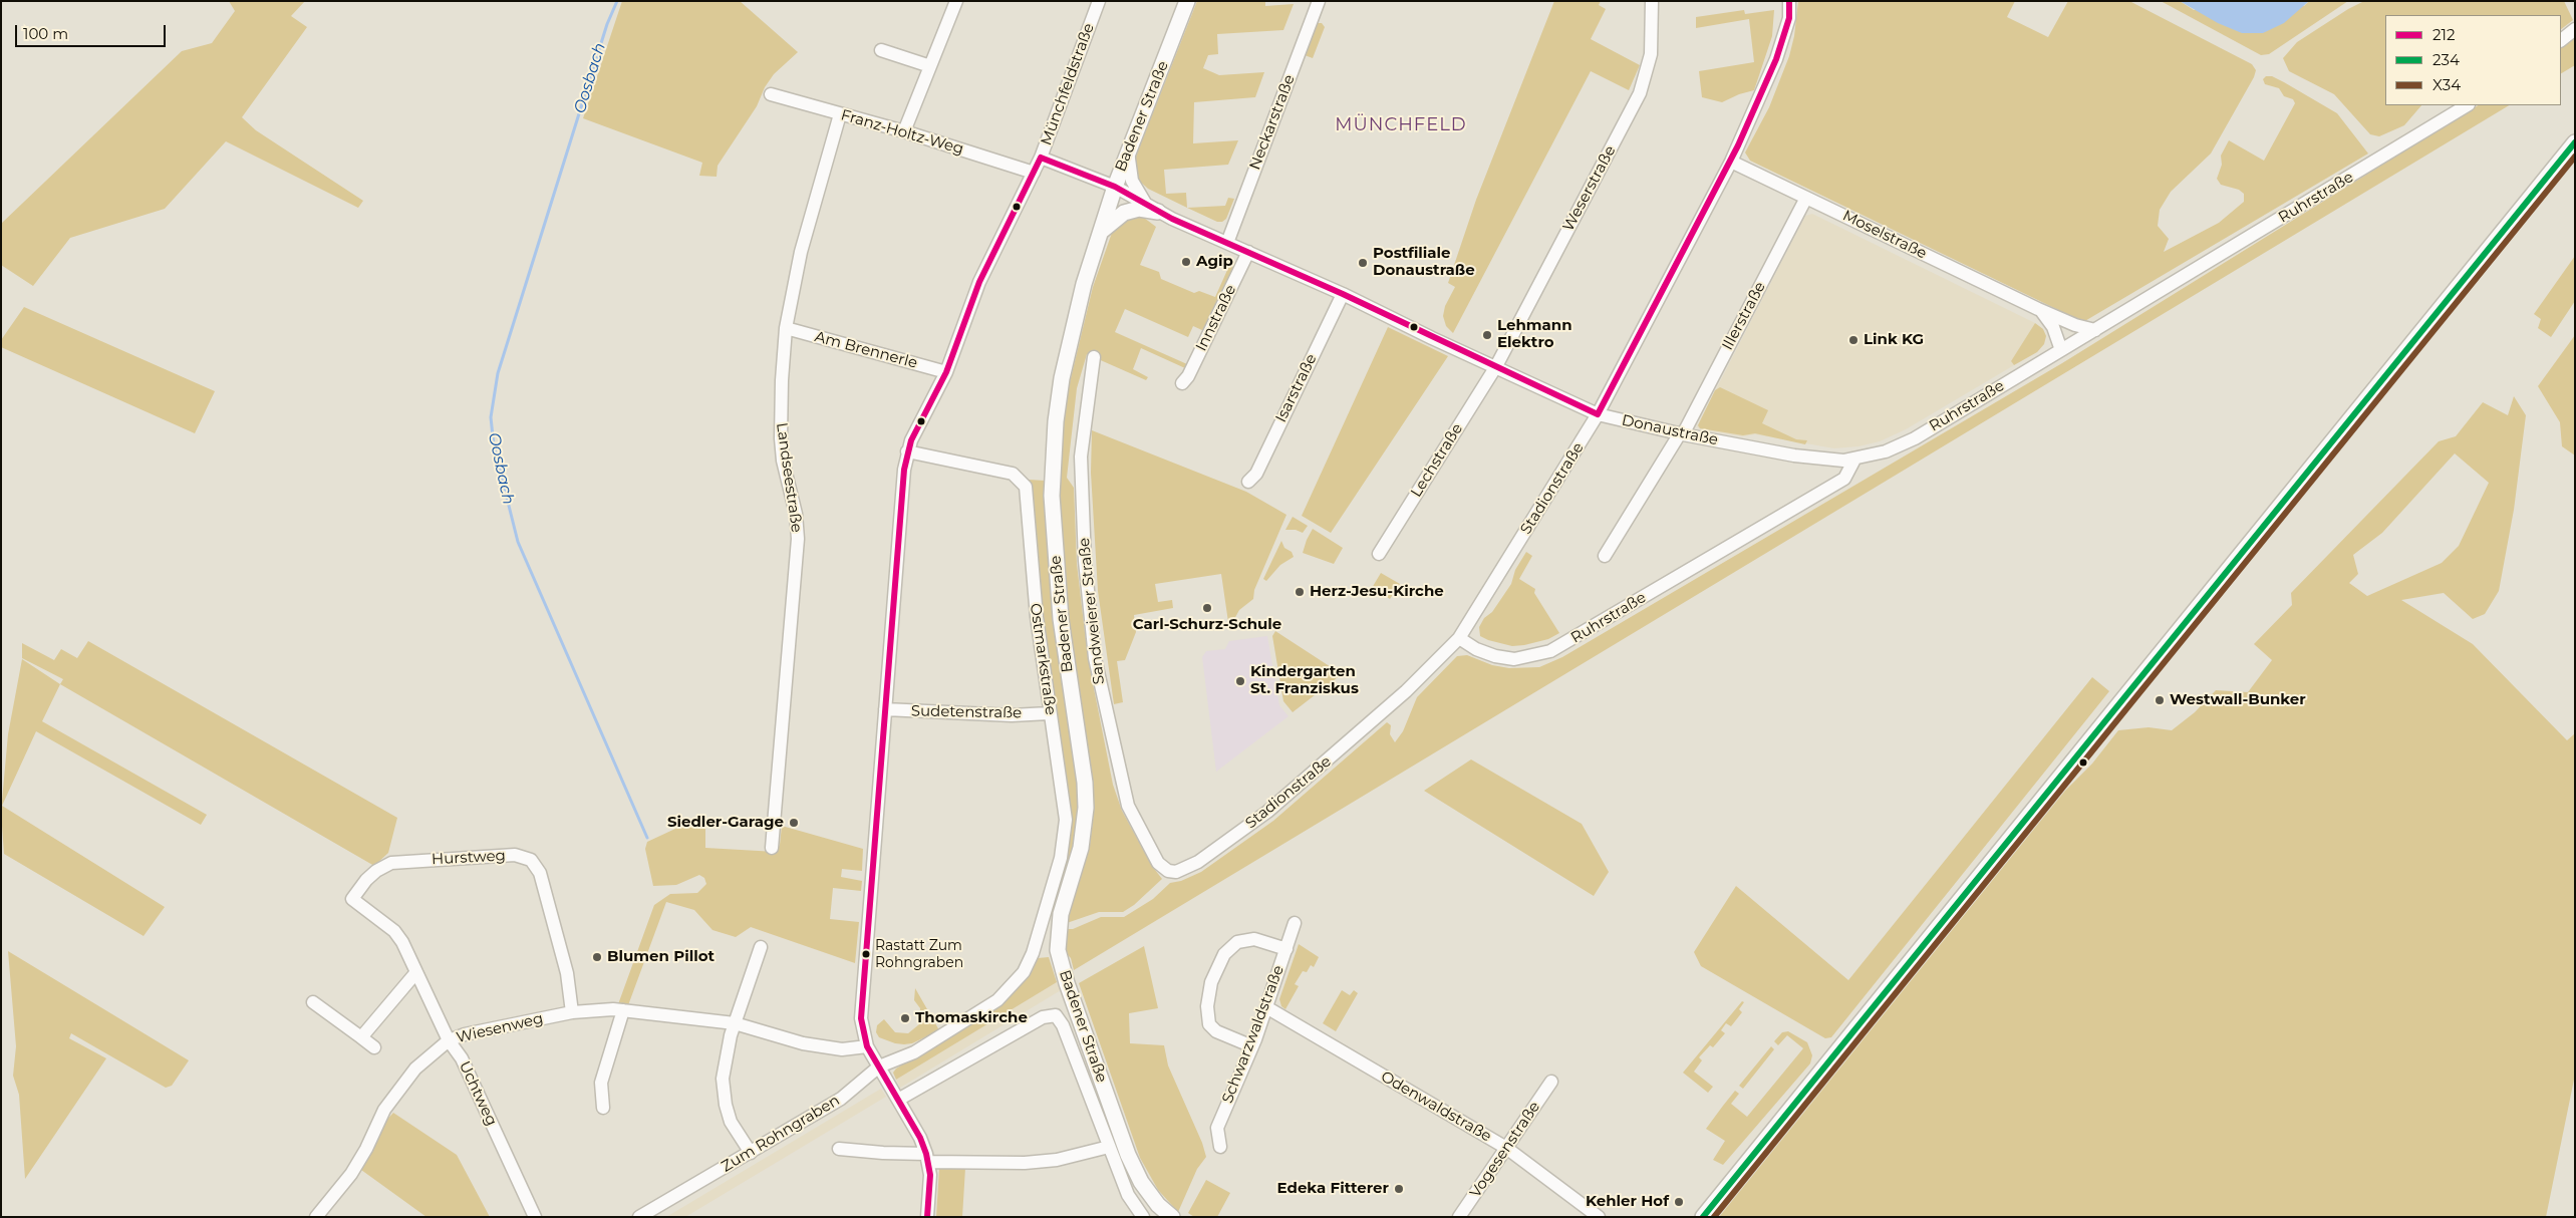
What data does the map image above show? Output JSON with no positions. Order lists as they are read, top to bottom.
{
  "streets": {
    "main road": ["Badener Straße"],
    "street": [
      "Münchfeldstraße",
      "Neckarstraße",
      "Franz-Holtz-Weg",
      "Weserstraße",
      "Ruhrstraße",
      "Moselstraße",
      "Illerstraße",
      "Innstraße",
      "Am Brennerle",
      "Isarstraße",
      "Donaustraße",
      "Lechstraße",
      "Landseestraße",
      "Stadionstraße",
      "Sandweierer Straße",
      "Ostmarkstraße",
      "Sudetenstraße",
      "Hurstweg",
      "Wiesenweg",
      "Schwarzwaldstraße",
      "Uchtweg",
      "Odenwaldstraße",
      "Zum Rohngraben",
      "Vogesenstraße"
    ]
  },
  "crossings": [
    ["Münchfeldstraße", "Franz-Holtz-Weg"],
    ["Münchfeldstraße", "Am Brennerle"],
    ["Münchfeldstraße", "Ostmarkstraße"],
    ["Münchfeldstraße", "Sudetenstraße"],
    ["Münchfeldstraße", "Wiesenweg"],
    ["Münchfeldstraße", "Zum Rohngraben"],
    ["Badener Straße", "Donaustraße"],
    ["Neckarstraße", "Donaustraße"],
    ["Franz-Holtz-Weg", "Landseestraße"],
    ["Weserstraße", "Donaustraße"],
    ["Weserstraße", "Lechstraße"],
    ["Ruhrstraße", "Moselstraße"],
    ["Ruhrstraße", "Donaustraße"],
    ["Ruhrstraße", "Stadionstraße"],
    ["Moselstraße", "Illerstraße"],
    ["Moselstraße", "Stadionstraße"],
    ["Illerstraße", "Donaustraße"],
    ["Innstraße", "Donaustraße"],
    ["Am Brennerle", "Landseestraße"],
    ["Isarstraße", "Donaustraße"],
    ["Donaustraße", "Lechstraße"],
    ["Donaustraße", "Stadionstraße"],
    ["Stadionstraße", "Sandweierer Straße"],
    ["Ostmarkstraße", "Sudetenstraße"],
    ["Ostmarkstraße", "Zum Rohngraben"],
    ["Hurstweg", "Wiesenweg"],
    ["Hurstweg", "Uchtweg"],
    ["Wiesenweg", "Uchtweg"],
    ["Schwarzwaldstraße", "Odenwaldstraße"],
    ["Odenwaldstraße", "Vogesenstraße"]
  ],
  "districts": ["MÜNCHFELD"],
  "water": ["Oosbach"],
  "places": [
    "Agip",
    "Postfiliale Donaustraße",
    "Lehmann Elektro",
    "Link KG",
    "Herz-Jesu-Kirche",
    "Carl-Schurz-Schule",
    "Kindergarten St. Franziskus",
    "Westwall-Bunker",
    "Siedler-Garage",
    "Rastatt Zum Rohngraben",
    "Blumen Pillot",
    "Thomaskirche",
    "Edeka Fitterer",
    "Kehler Hof"
  ],
  "lines": ["transit line 212", "transit line 234", "transit line X34"],
  "legend": ["212", "234", "X34"],
  "scale_bar": "100 m"
}
